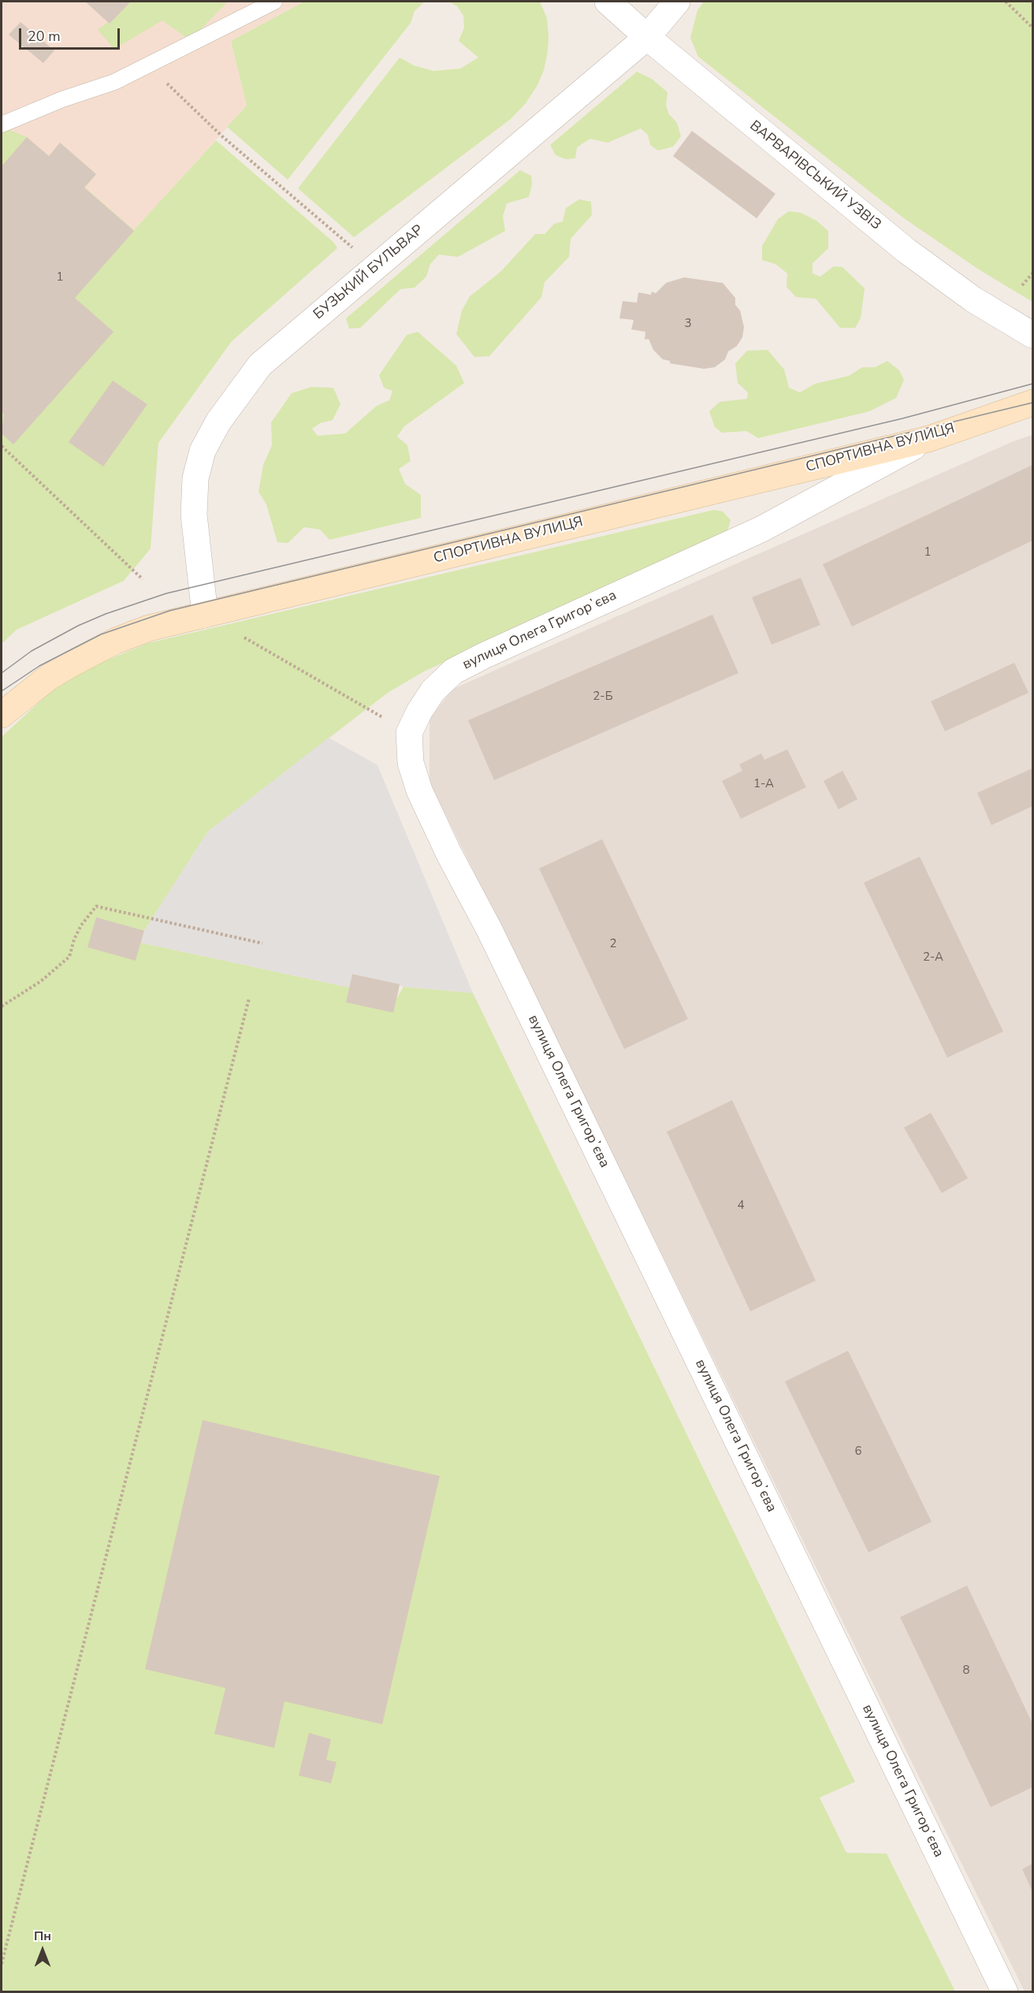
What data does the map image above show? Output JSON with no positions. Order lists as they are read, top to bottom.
{
  "streets": {
    "street": [
      "ВАРВАРІВСЬКИЙ УЗВІЗ",
      "БУЗЬКИЙ БУЛЬВАР",
      "СПОРТИВНА ВУЛИЦЯ",
      "вулиця Олега Григорʼєва"
    ]
  },
  "crossings": [
    ["ВАРВАРІВСЬКИЙ УЗВІЗ", "БУЗЬКИЙ БУЛЬВАР"],
    ["БУЗЬКИЙ БУЛЬВАР", "СПОРТИВНА ВУЛИЦЯ"],
    ["СПОРТИВНА ВУЛИЦЯ", "вулиця Олега Григорʼєва"]
  ],
  "house_numbers": [
    "1",
    "3",
    "1",
    "2-Б",
    "1-А",
    "2",
    "2-А",
    "4",
    "6",
    "8"
  ],
  "scale_bar": "20 m",
  "north": "top"
}
